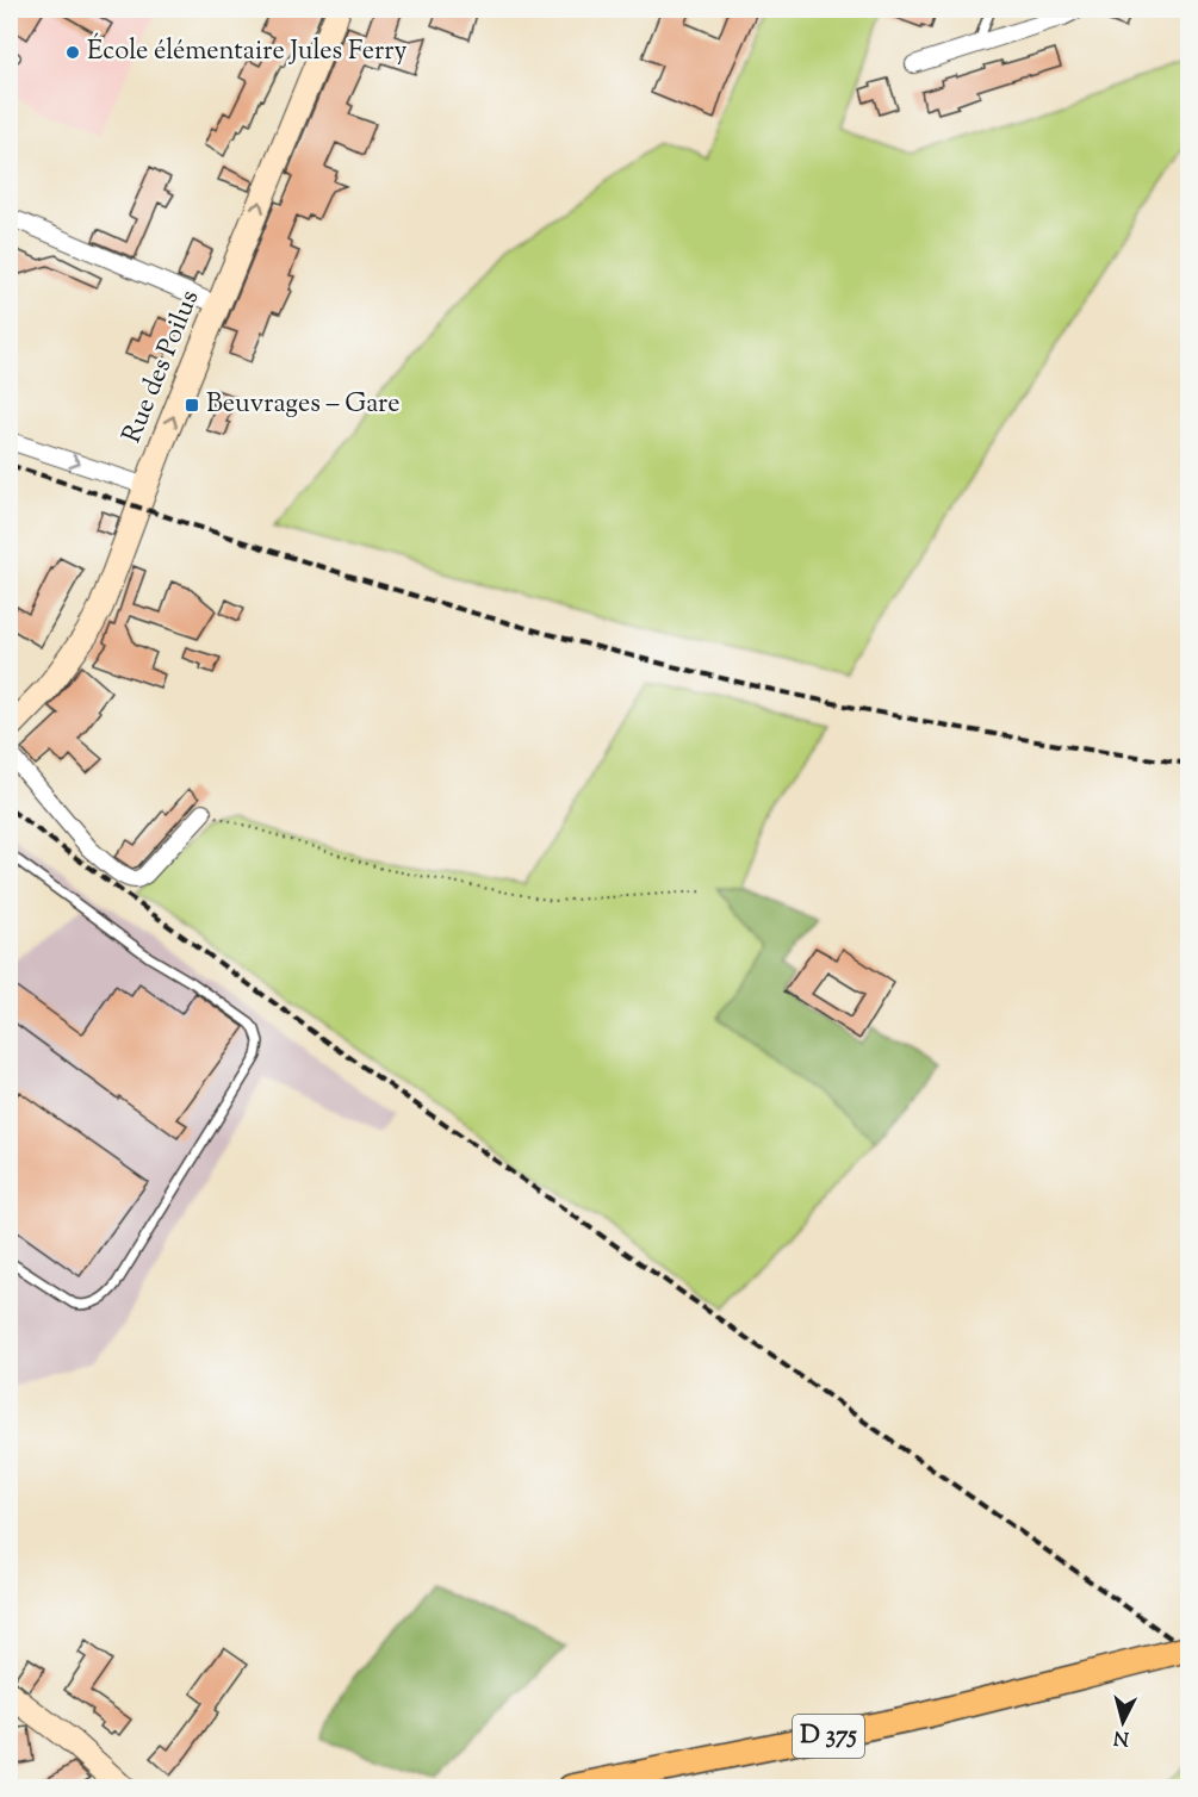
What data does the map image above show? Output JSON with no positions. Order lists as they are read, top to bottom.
{
  "streets": {
    "main road": ["D 375"],
    "street": ["Rue des Poilus"]
  },
  "one_way": ["Rue des Poilus"],
  "places": {
    "other": ["École élémentaire Jules Ferry"],
    "transit": ["Beuvrages – Gare"]
  },
  "north": "bottom"
}
